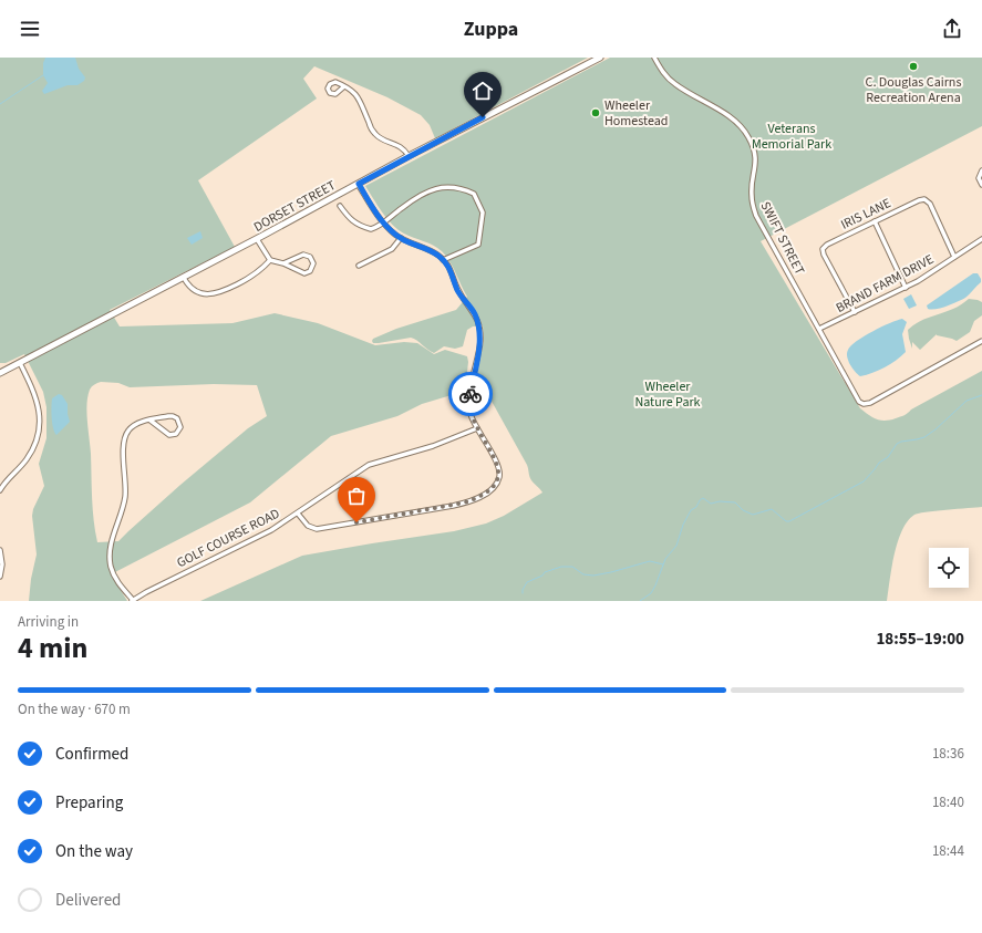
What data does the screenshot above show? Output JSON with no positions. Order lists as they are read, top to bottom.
{
  "streets": {
    "street": [
      "DORSET STREET",
      "IRIS LANE",
      "SWIFT STREET",
      "BRAND FARM DRIVE",
      "GOLF COURSE ROAD"
    ]
  },
  "crossings": [
    ["IRIS LANE", "BRAND FARM DRIVE"],
    ["SWIFT STREET", "BRAND FARM DRIVE"]
  ],
  "parks": ["Veterans Memorial Park", "Wheeler Nature Park"],
  "places": ["C. Douglas Cairns Recreation Arena", "Wheeler Homestead"],
  "page": {
    "header": "Zuppa",
    "heading": ["4 min", "Arriving in", "18:55–19:00"],
    "bar": "On the way · 670 m",
    "list": [
      ["Confirmed", "18:36"],
      ["Preparing", "18:40"],
      ["On the way", "18:44"],
      "Delivered"
    ]
  }
}
